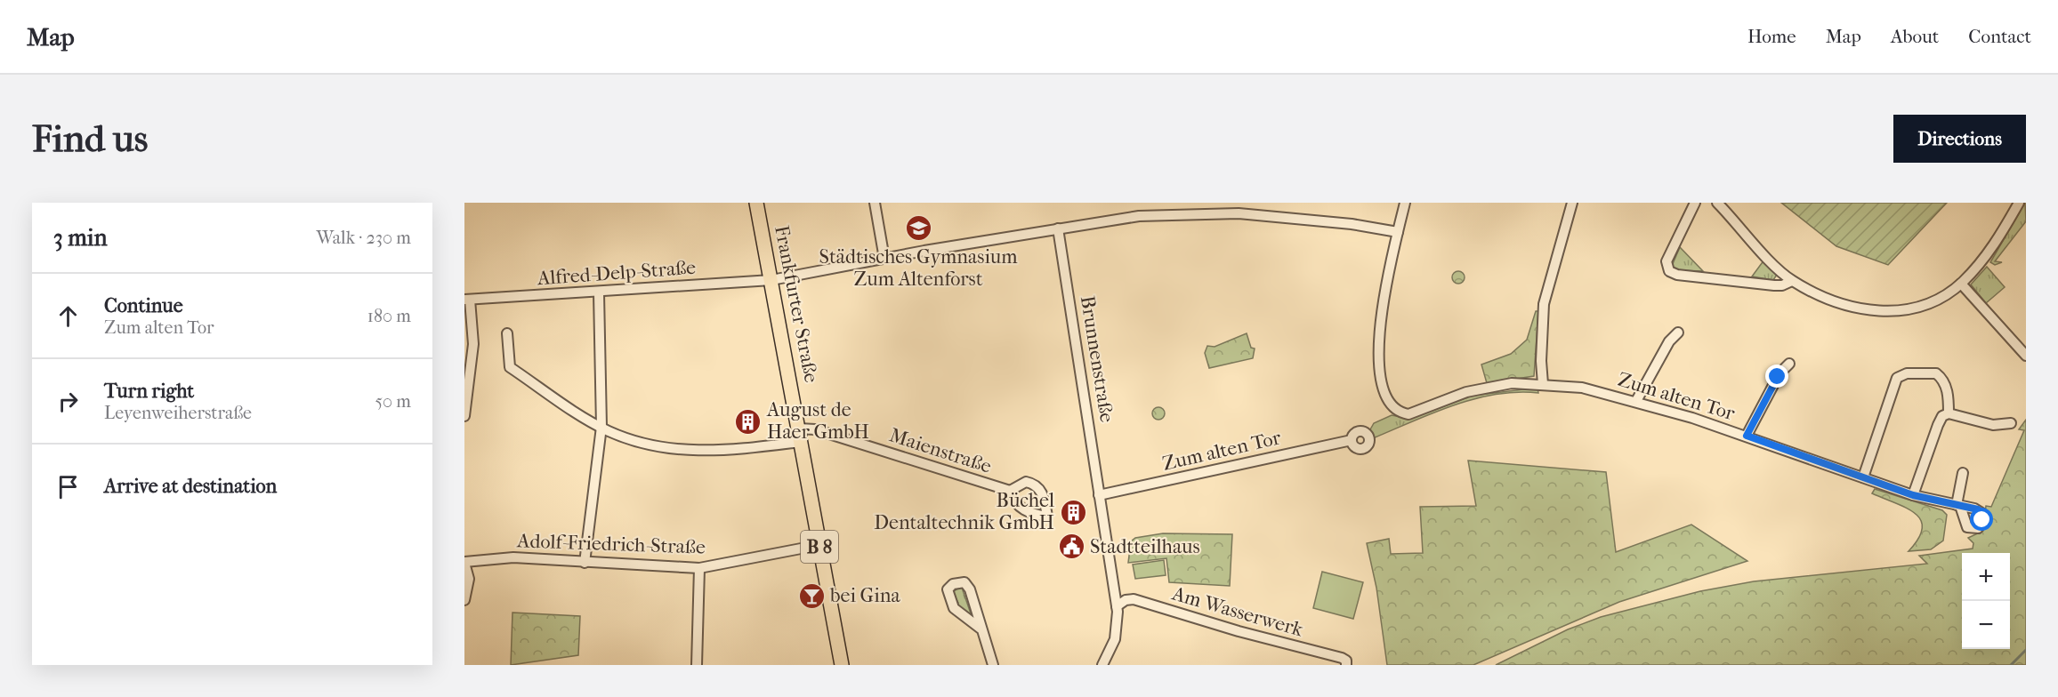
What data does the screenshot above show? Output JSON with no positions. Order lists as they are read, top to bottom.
{
  "streets": {
    "main road": ["Frankfurter Straße", "B 8"],
    "street": [
      "Alfred-Delp-Straße",
      "Brunnenstraße",
      "Zum alten Tor",
      "Maienstraße",
      "Adolf-Friedrich-Straße",
      "Am Wasserwerk"
    ]
  },
  "crossings": [
    ["Alfred-Delp-Straße", "Frankfurter Straße"],
    ["Alfred-Delp-Straße", "Brunnenstraße"],
    ["Alfred-Delp-Straße", "Zum alten Tor"],
    ["Frankfurter Straße", "Maienstraße"],
    ["Frankfurter Straße", "Adolf-Friedrich-Straße"],
    ["Brunnenstraße", "Zum alten Tor"]
  ],
  "places": {
    "school or university": ["Städtisches Gymnasium Zum Altenforst"],
    "building": ["August de Haer GmbH", "Büchel Dentaltechnik GmbH"],
    "public building": ["Stadtteilhaus"],
    "bar": ["bei Gina"]
  },
  "page": {
    "header": "Map",
    "nav": [
      "Home",
      "Map",
      "About",
      "Contact"
    ],
    "buttons": "Directions",
    "title": "Find us",
    "heading": ["3 min", "Walk · 230 m"],
    "list": [
      ["Continue", "Zum alten Tor", "180 m"],
      ["Turn right", "Leyenweiherstraße", "50 m"],
      "Arrive at destination"
    ],
    "map_buttons": ["+", "−"]
  }
}
